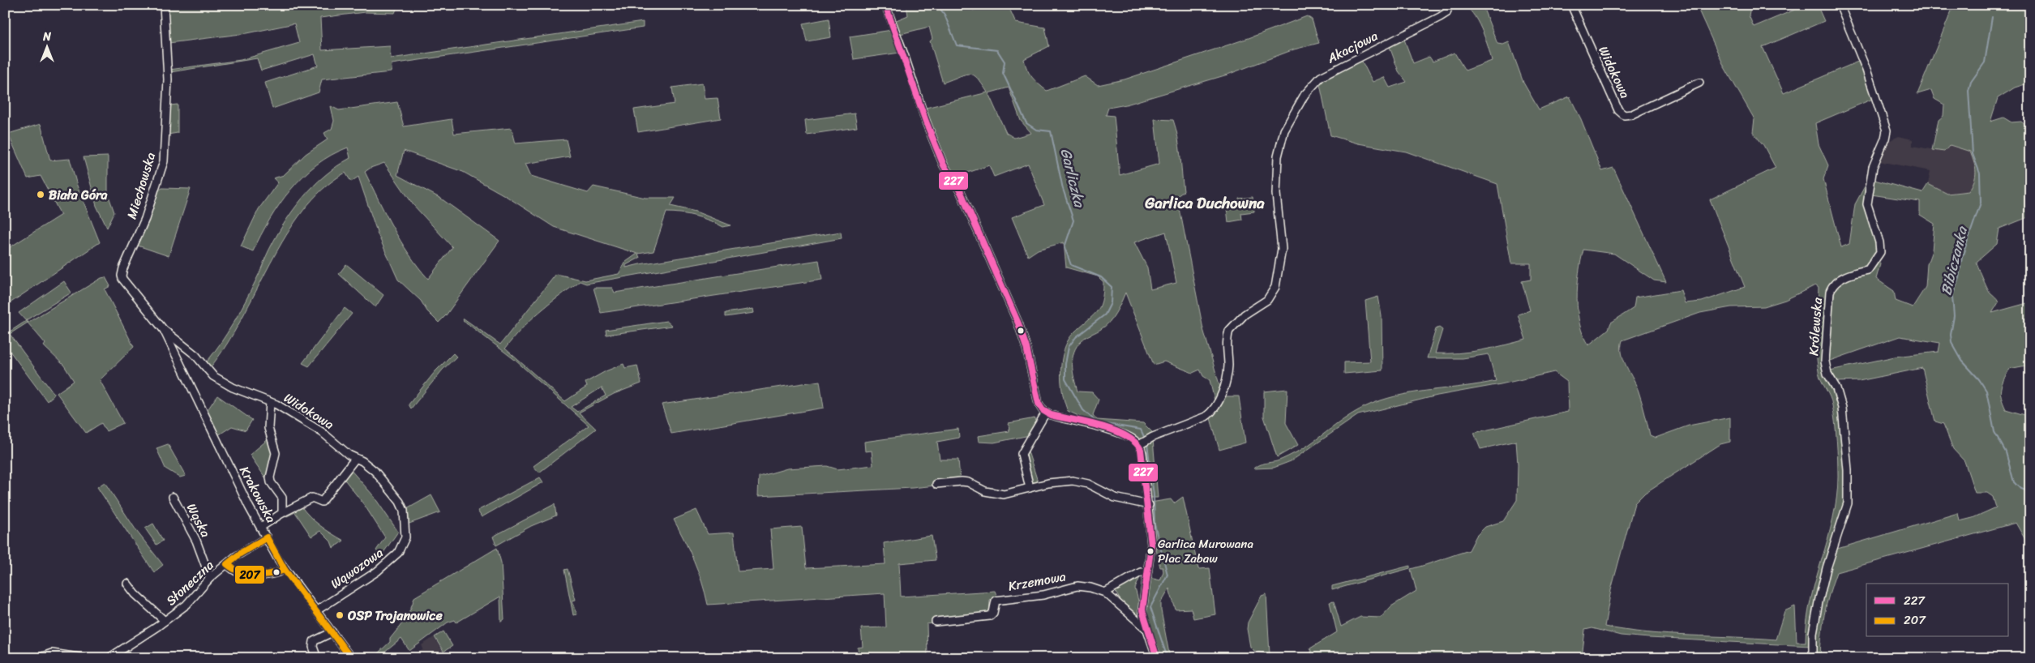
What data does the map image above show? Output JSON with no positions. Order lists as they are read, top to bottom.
{
  "streets": {
    "street": [
      "Akacjowa",
      "Widokowa",
      "Miechowska",
      "Królewska",
      "Krakowska",
      "Wąska",
      "Wąwozowa",
      "Krzemowa",
      "Słoneczna"
    ]
  },
  "crossings": [
    ["Widokowa", "Miechowska"],
    ["Widokowa", "Krakowska"],
    ["Widokowa", "Wąwozowa"],
    ["Miechowska", "Krakowska"],
    ["Krakowska", "Wąwozowa"],
    ["Krakowska", "Słoneczna"],
    ["Wąska", "Słoneczna"]
  ],
  "districts": ["Garlica Duchowna"],
  "water": ["Garliczka", "Bibiczanka"],
  "places": ["Biała Góra", "Garlica Murowana Plac Zabaw", "OSP Trojanowice"],
  "lines": ["transit line 227", "transit line 207"],
  "legend": ["227", "207"],
  "north": "top"
}
